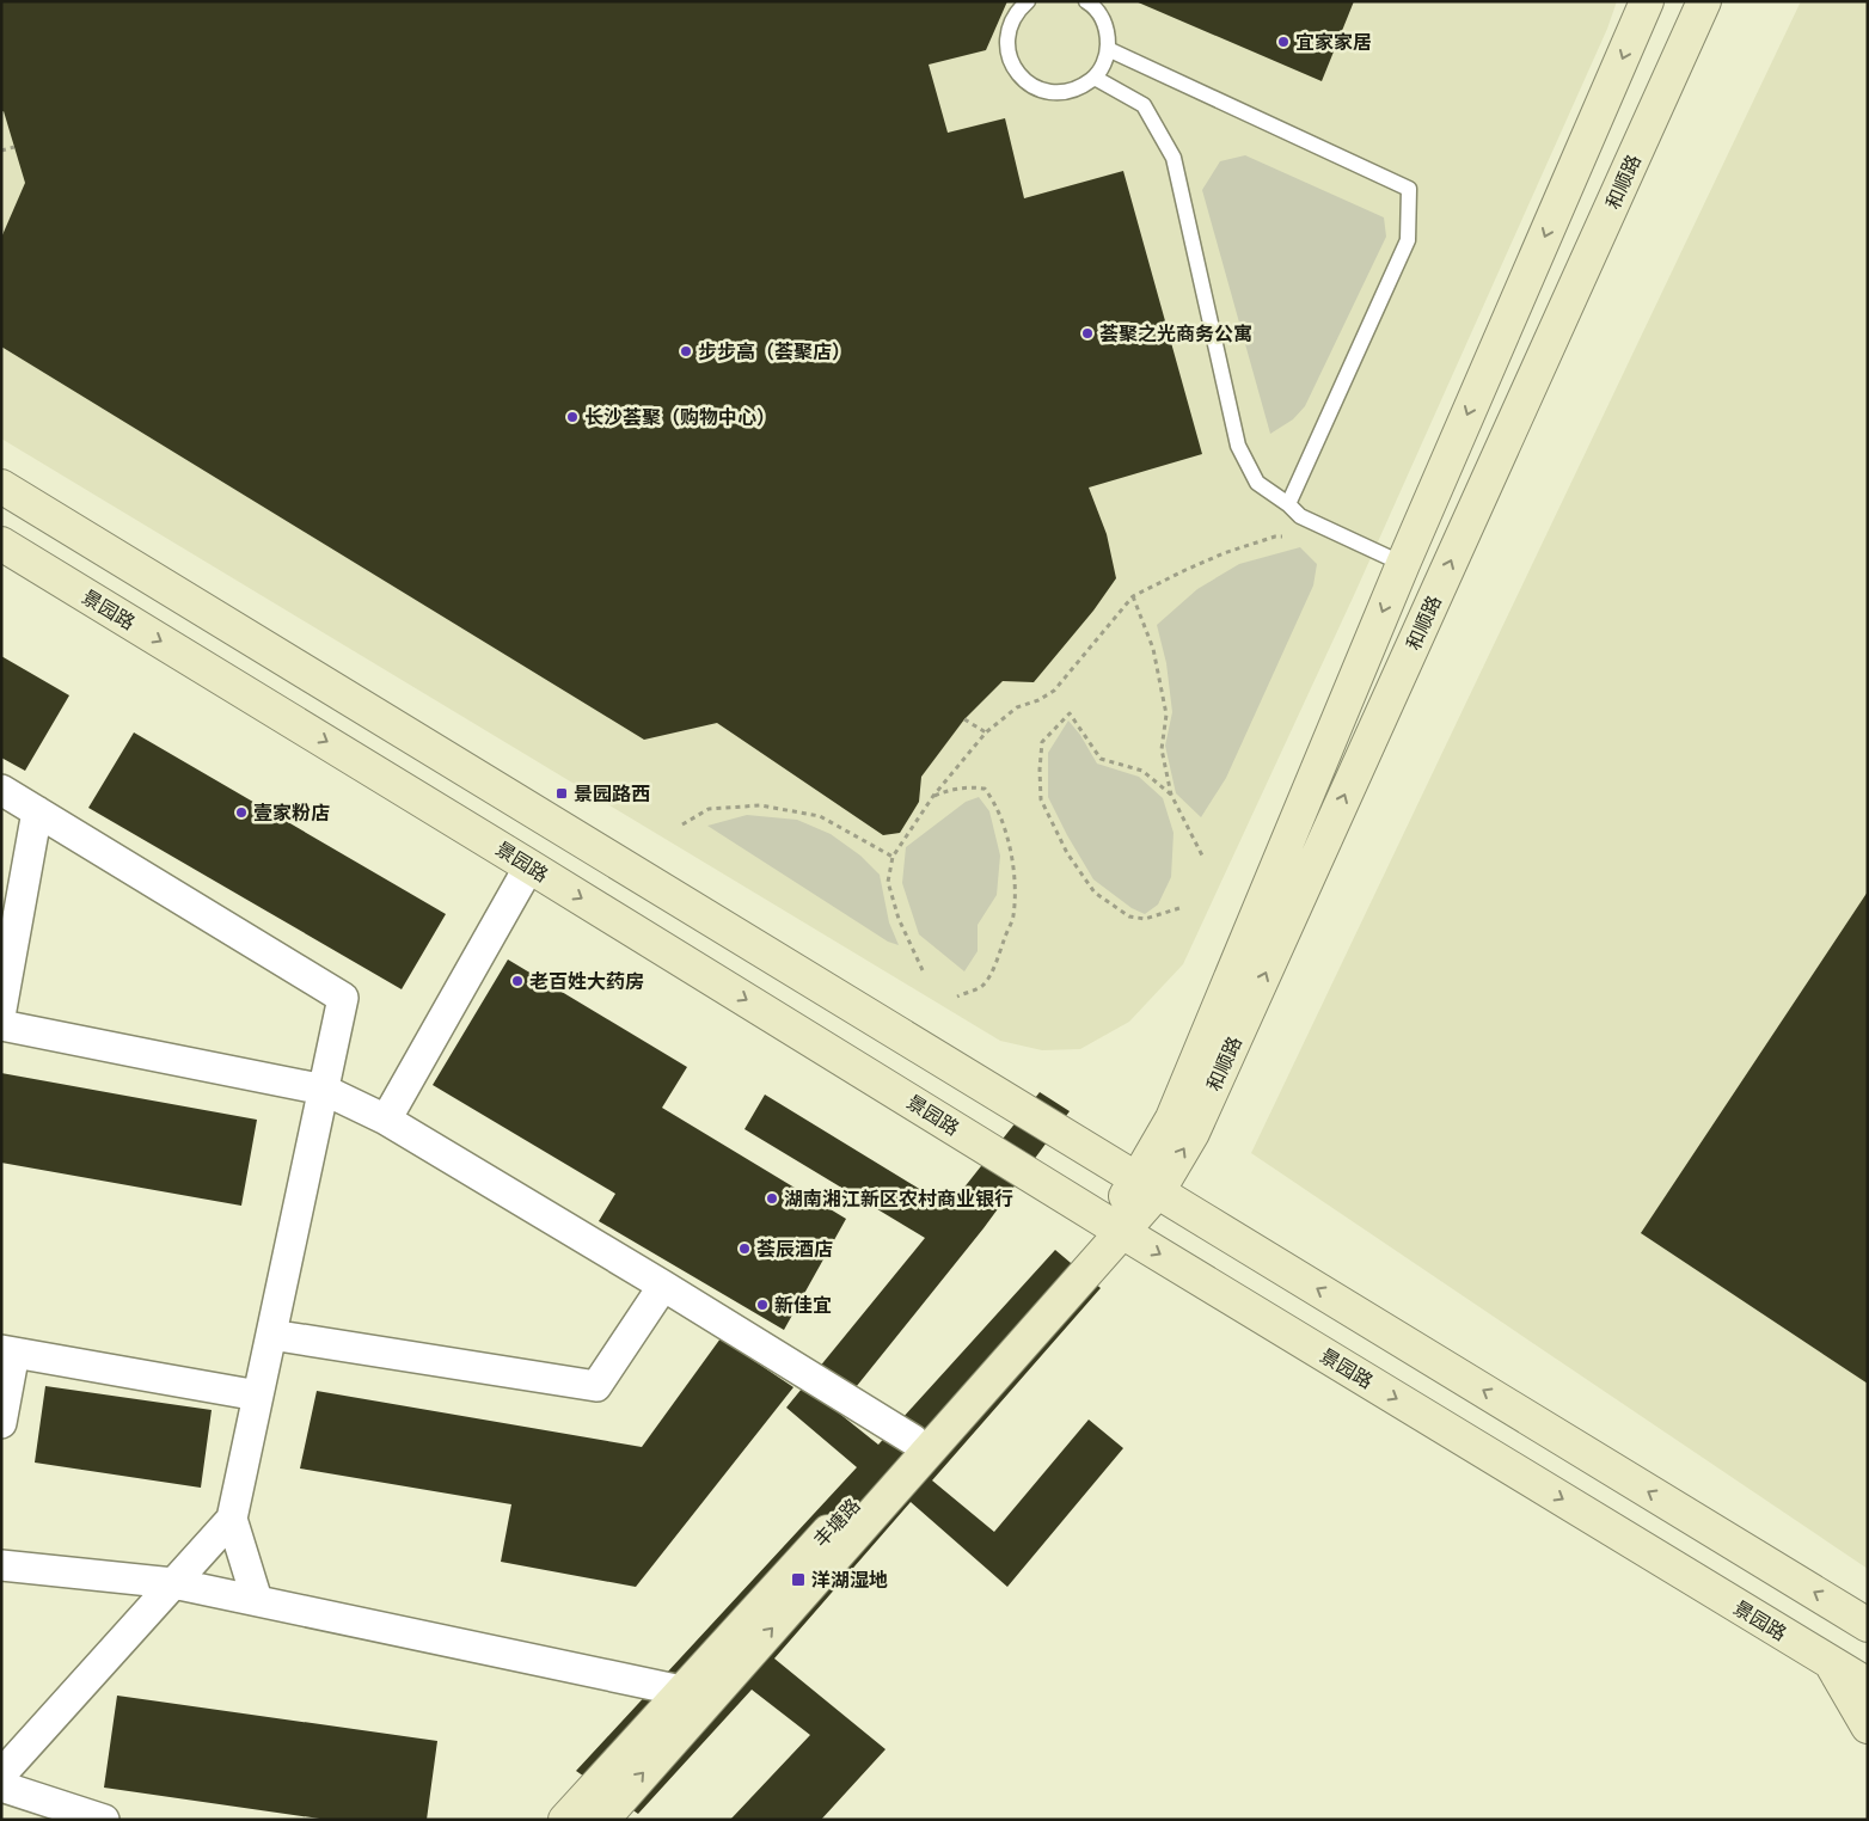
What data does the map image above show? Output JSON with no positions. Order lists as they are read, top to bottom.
{
  "streets": {
    "main road": ["和顺路", "景园路", "丰塘路"]
  },
  "crossings": [
    ["和顺路", "景园路"],
    ["和顺路", "丰塘路"],
    ["景园路", "丰塘路"]
  ],
  "places": {
    "other": [
      "宜家家居",
      "荟聚之光商务公寓",
      "步步高（荟聚店）",
      "长沙荟聚（购物中心）",
      "壹家粉店",
      "老百姓大药房",
      "湖南湘江新区农村商业银行",
      "荟辰酒店",
      "新佳宜"
    ],
    "transit": ["景园路西", "洋湖湿地"]
  }
}
